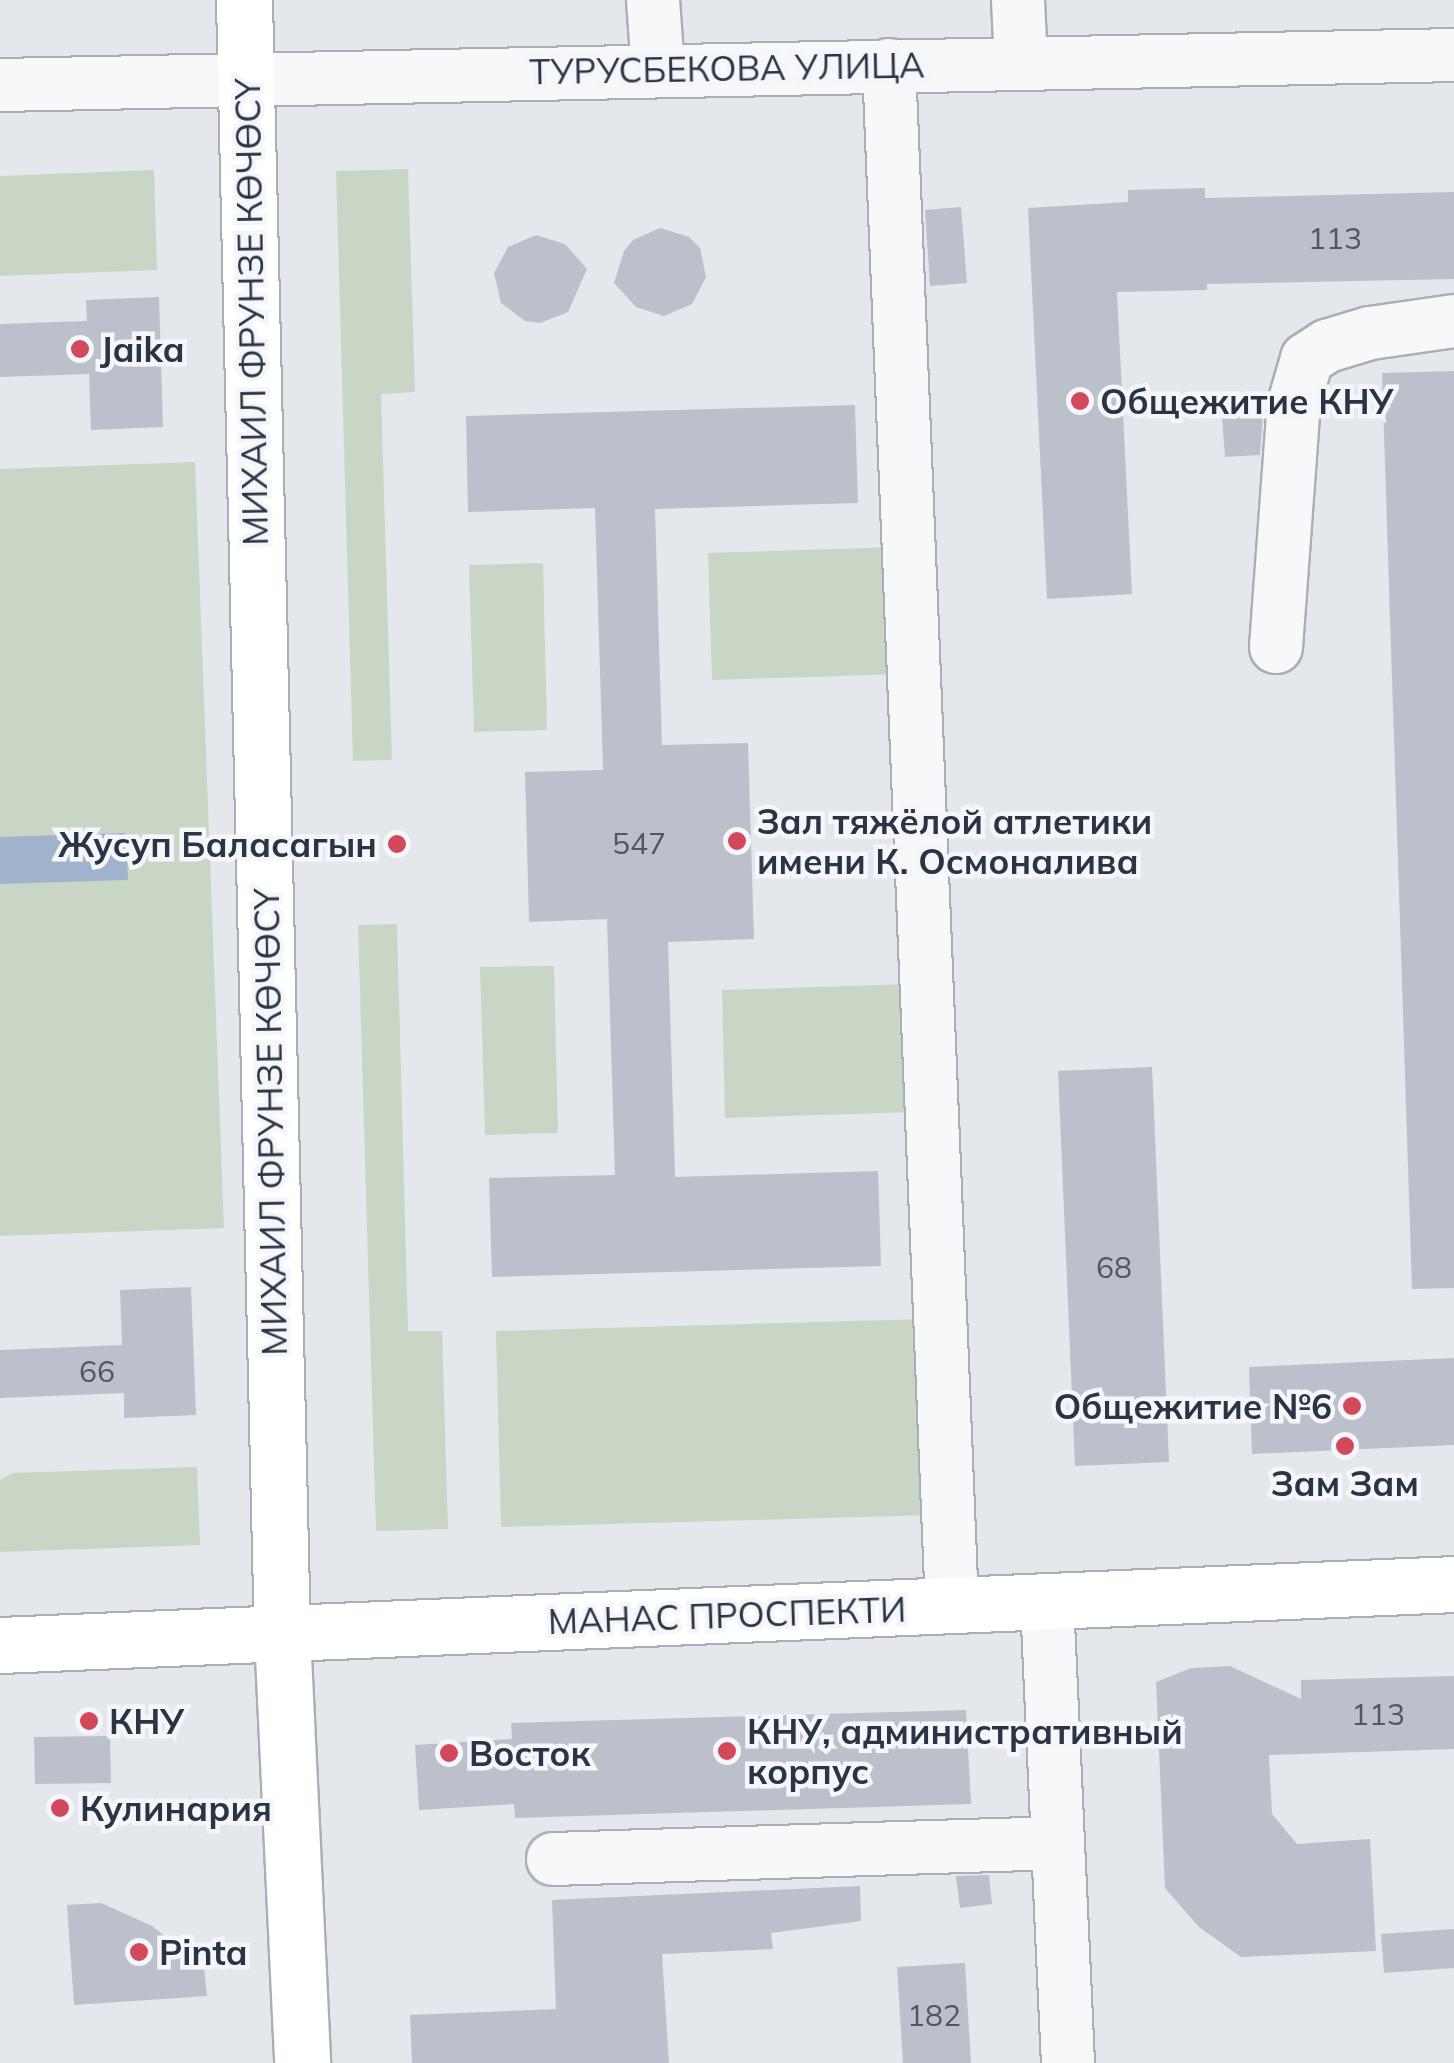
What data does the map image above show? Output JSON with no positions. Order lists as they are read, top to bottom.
{
  "streets": {
    "main road": ["МИХАИЛ ФРУНЗЕ КӨЧӨСҮ", "МАНАС ПРОСПЕКТИ"],
    "street": ["ТУРУСБЕКОВА УЛИЦА"]
  },
  "crossings": [
    ["ТУРУСБЕКОВА УЛИЦА", "МИХАИЛ ФРУНЗЕ КӨЧӨСҮ"],
    ["МИХАИЛ ФРУНЗЕ КӨЧӨСҮ", "МАНАС ПРОСПЕКТИ"]
  ],
  "places": [
    "Jaika",
    "Общежитие КНУ",
    "Зал тяжёлой атлетики имени К. Осмоналива",
    "Жусуп Баласагын",
    "Общежитие №6",
    "Зам Зам",
    "КНУ",
    "КНУ, административный корпус",
    "Восток",
    "Кулинария",
    "Pinta"
  ],
  "house_numbers": [
    "113",
    "547",
    "68",
    "66",
    "113",
    "182"
  ]
}
